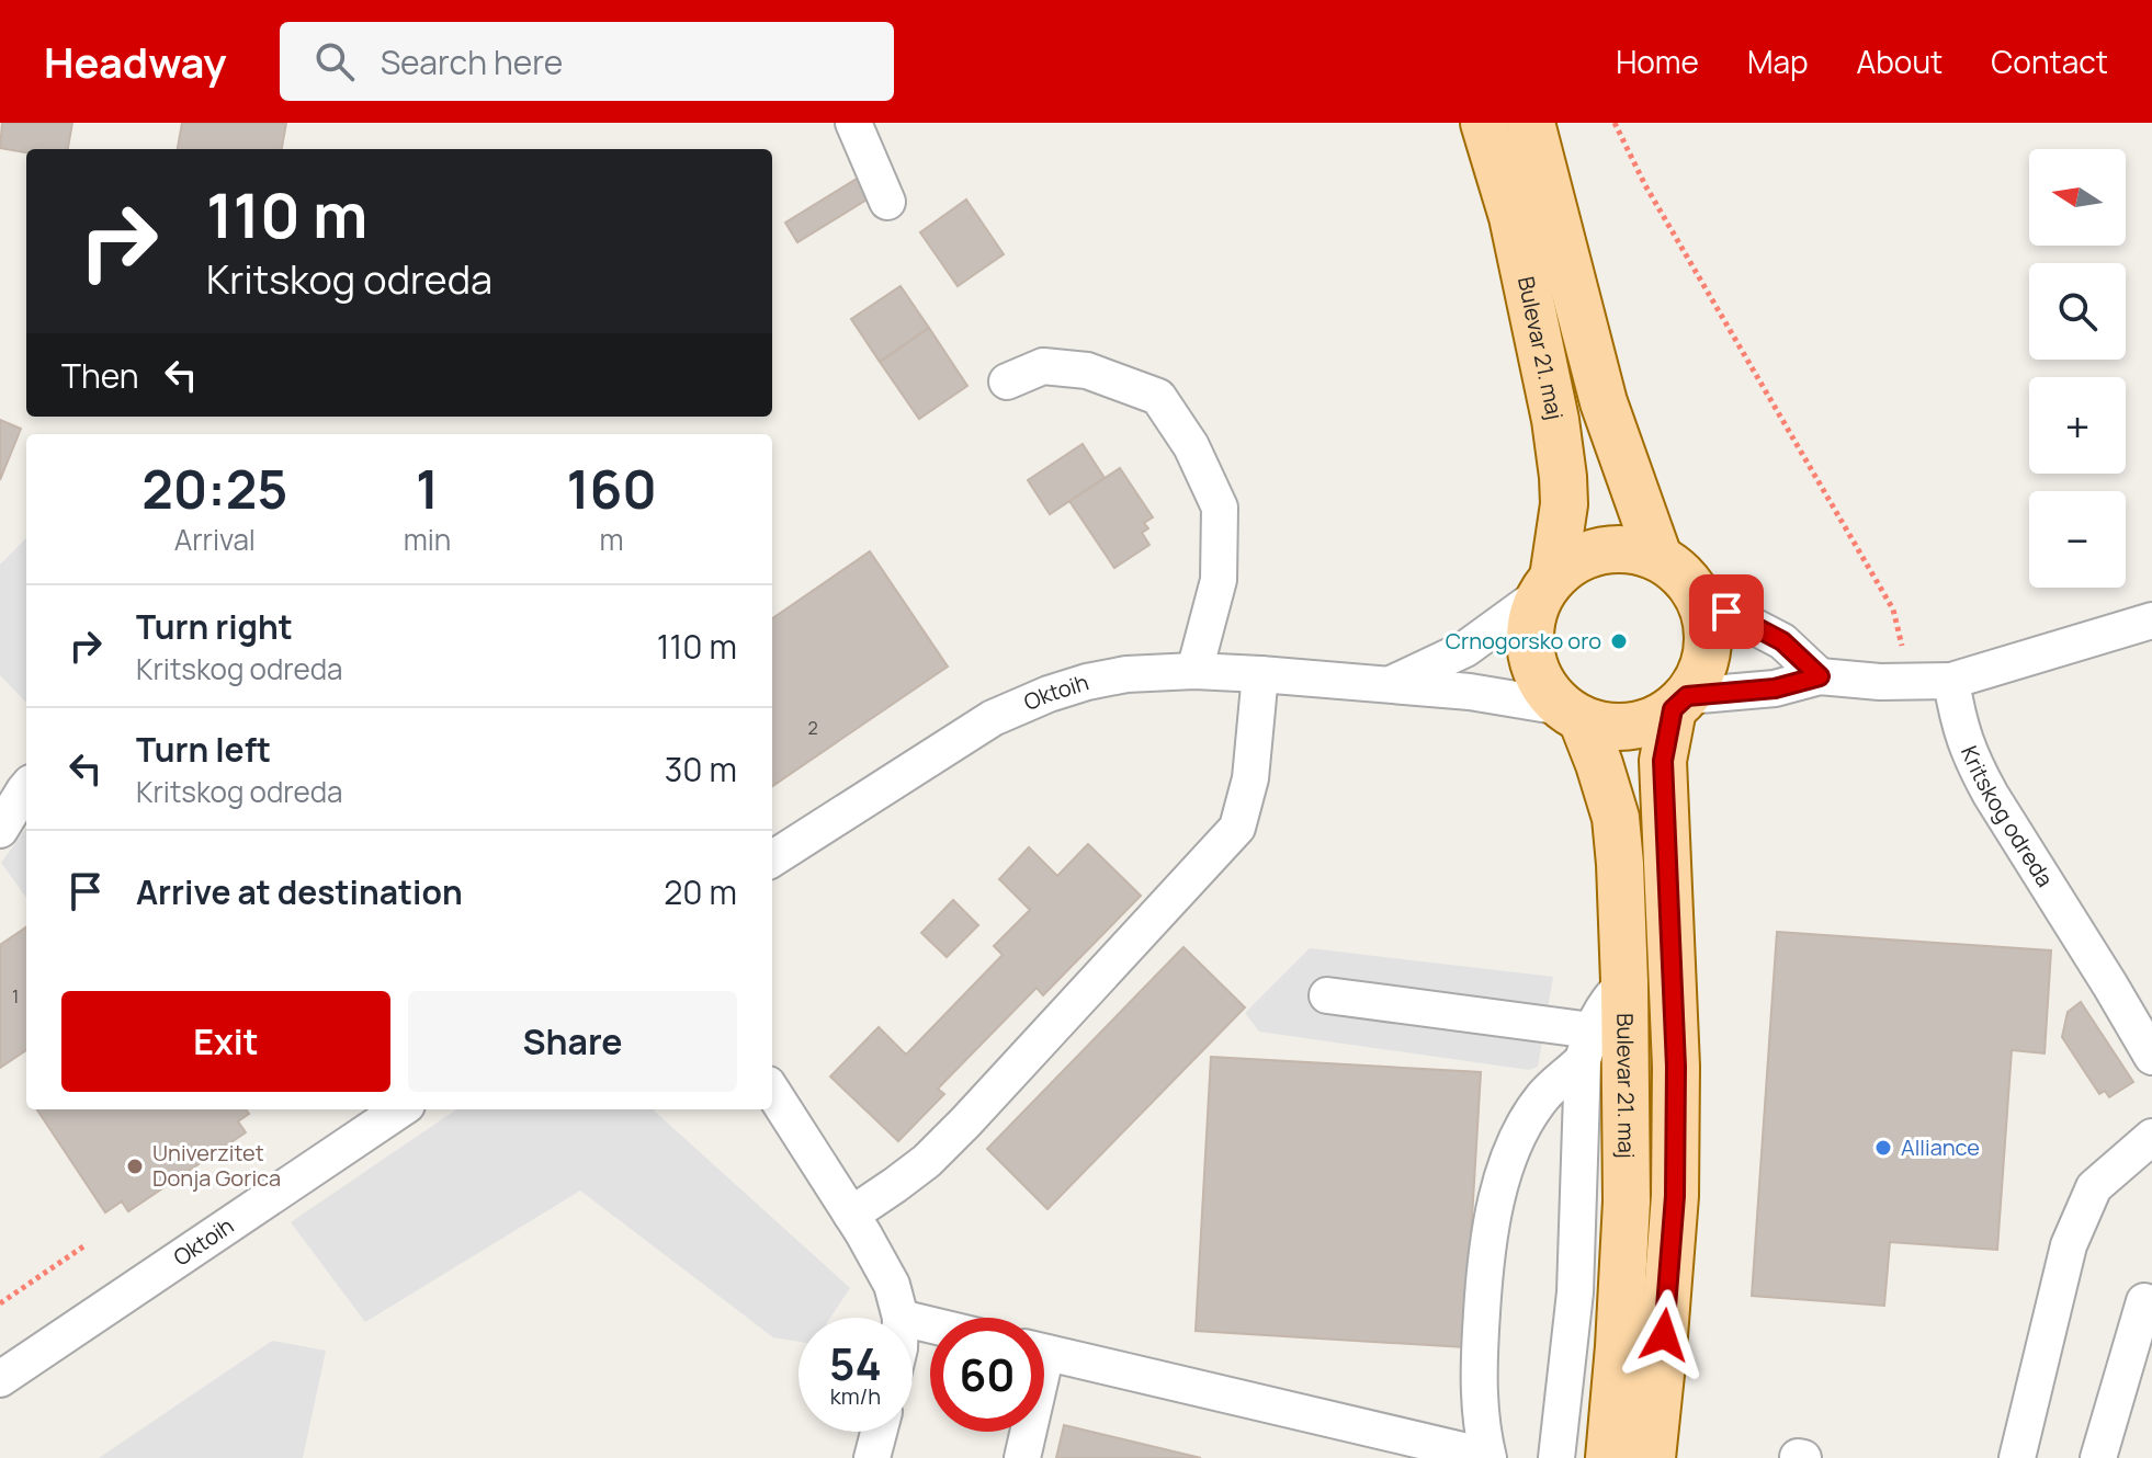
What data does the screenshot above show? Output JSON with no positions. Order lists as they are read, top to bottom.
{
  "streets": {
    "main road": ["Bulevar 21. maj"],
    "street": ["Oktoih", "Kritskog odreda"]
  },
  "crossings": [
    ["Bulevar 21. maj", "Oktoih"]
  ],
  "places": ["Crnogorsko oro", "Alliance", "Univerzitet Donja Gorica"],
  "house_numbers": ["2", "1"],
  "north": "left",
  "page": {
    "header": "Headway",
    "search": "Search here",
    "nav": [
      "Home",
      "Map",
      "About",
      "Contact"
    ],
    "map_buttons": ["+", "−"],
    "turn": ["110 m", "Kritskog odreda"],
    "then": "Then",
    "eta": [
      "20:25",
      "Arrival",
      "1",
      "min",
      "160",
      "m"
    ],
    "list": [
      {
        "name": "Turn right",
        "note": "Kritskog odreda",
        "value": "110 m"
      },
      {
        "name": "Turn left",
        "note": "Kritskog odreda",
        "value": "30 m"
      },
      {
        "name": "Arrive at destination",
        "value": "20 m"
      }
    ],
    "buttons": ["Exit", "Share"],
    "speed": "54 km/h",
    "limit": "60"
  }
}
